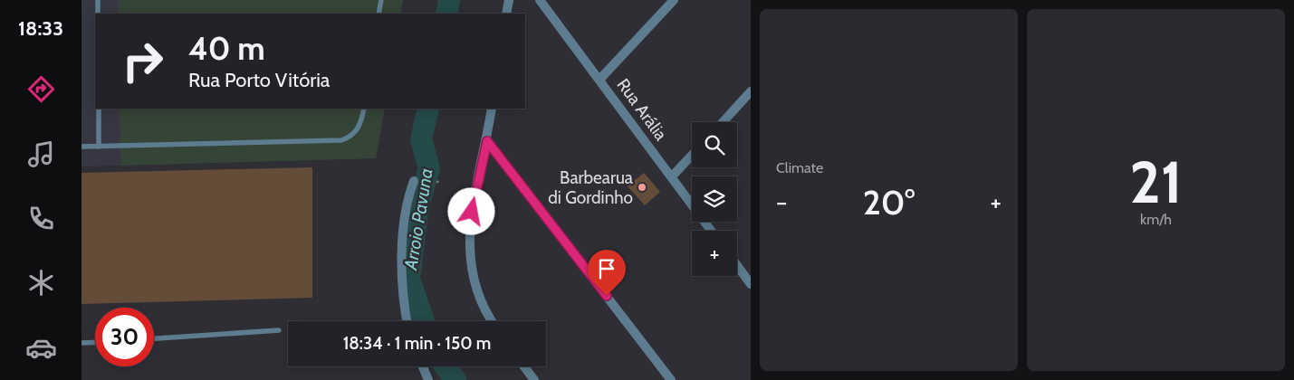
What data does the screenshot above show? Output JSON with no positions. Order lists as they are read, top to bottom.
{
  "streets": {
    "street": ["Rua Arália"]
  },
  "water": ["Arroio Pavuna"],
  "places": ["Barbearua di Gordinho"],
  "page": {
    "tabs": "18:33",
    "tile": [
      "Climate",
      ["21", "km/h"]
    ],
    "turn": ["40 m", "Rua Porto Vitória"],
    "map_buttons": "+",
    "heat": ["−", "20°", "+"],
    "limit": "30",
    "trip": "18:34 · 1 min · 150 m"
  }
}
